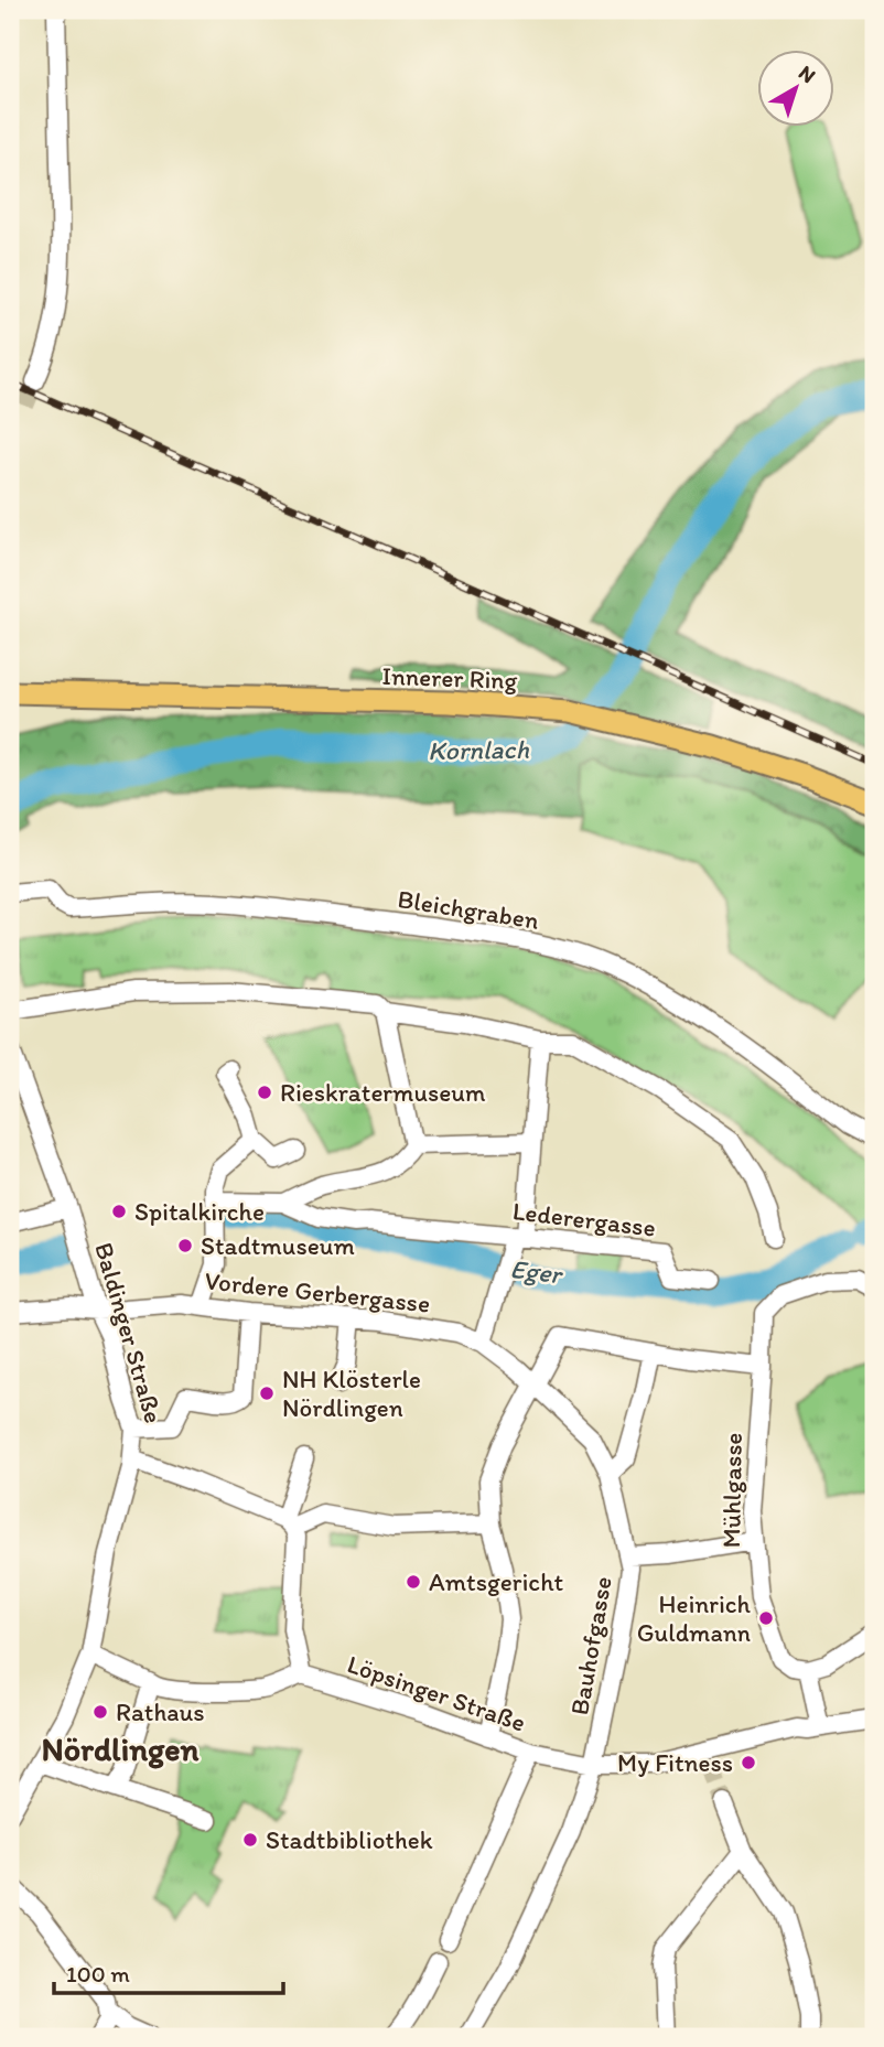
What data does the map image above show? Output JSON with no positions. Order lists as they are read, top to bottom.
{
  "streets": {
    "main road": ["Innerer Ring"],
    "street": [
      "Bleichgraben",
      "Lederergasse",
      "Vordere Gerbergasse",
      "Baldinger Straße",
      "Mühlgasse",
      "Bauhofgasse",
      "Löpsinger Straße"
    ]
  },
  "crossings": [
    ["Vordere Gerbergasse", "Baldinger Straße"],
    ["Vordere Gerbergasse", "Bauhofgasse"],
    ["Bauhofgasse", "Löpsinger Straße"]
  ],
  "districts": ["Nördlingen"],
  "water": ["Kornlach", "Eger"],
  "places": [
    "Rieskratermuseum",
    "Spitalkirche",
    "Stadtmuseum",
    "NH Klösterle Nördlingen",
    "Amtsgericht",
    "Heinrich Guldmann",
    "Rathaus",
    "My Fitness",
    "Stadtbibliothek"
  ],
  "scale_bar": "100 m",
  "north": "top right"
}
